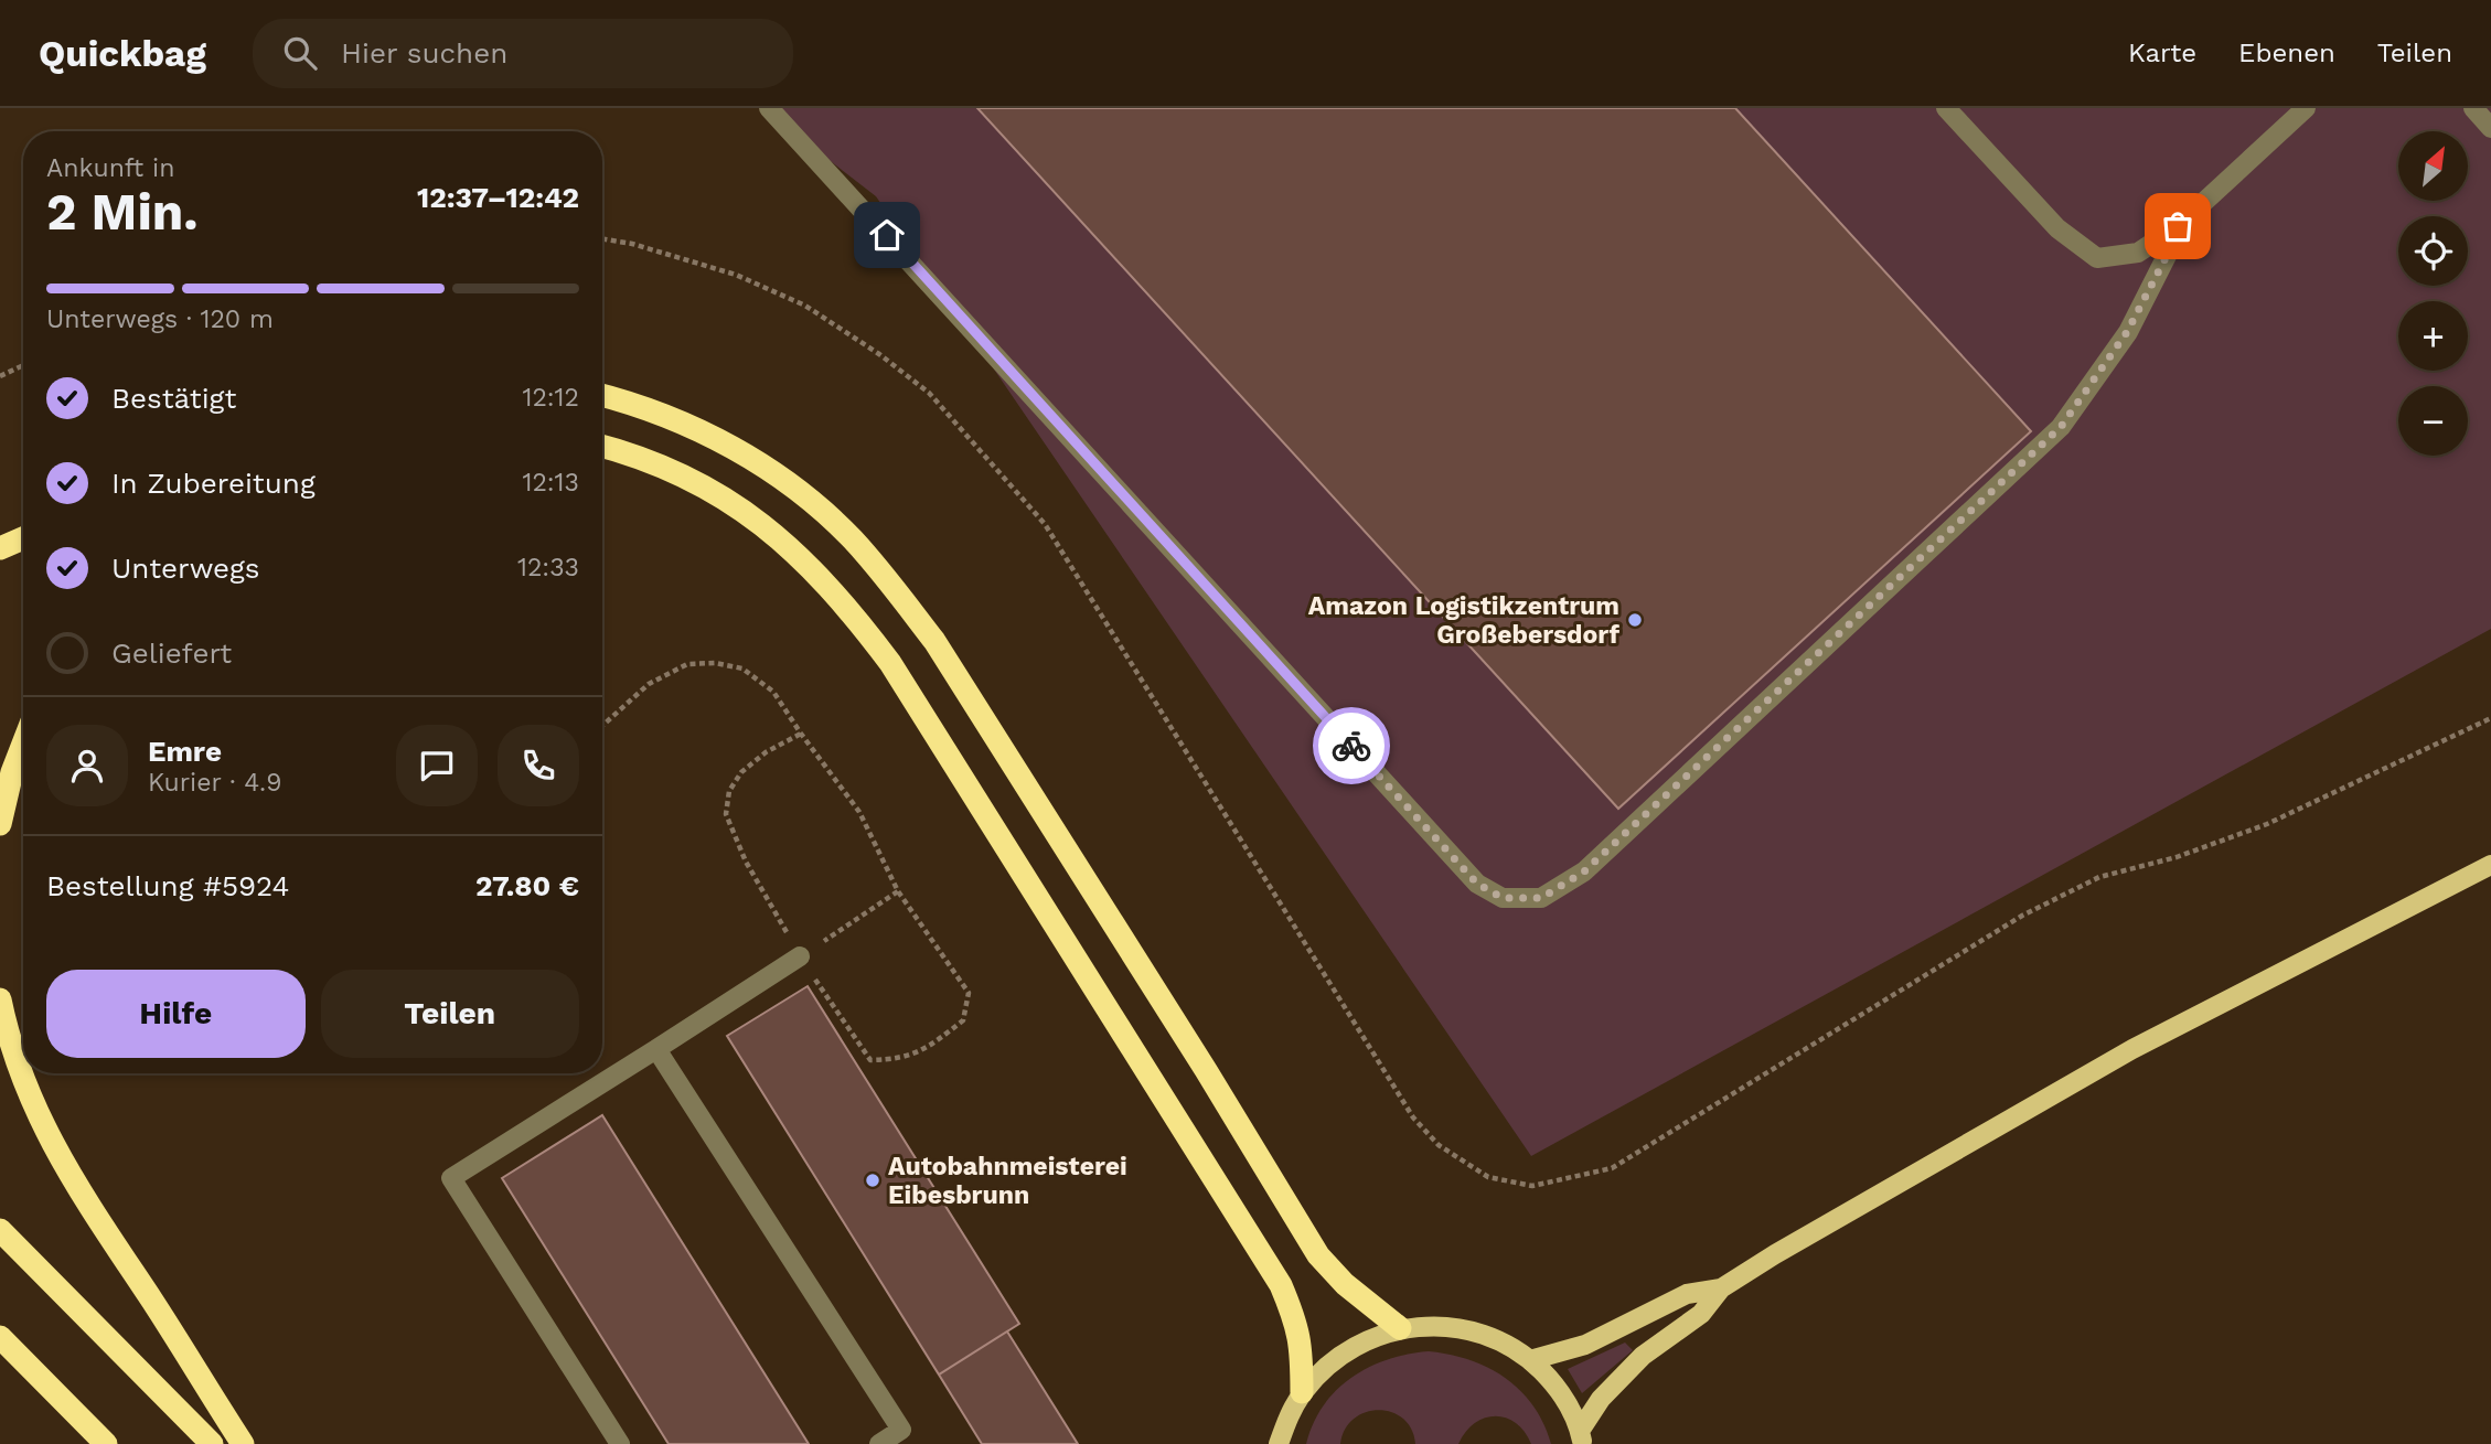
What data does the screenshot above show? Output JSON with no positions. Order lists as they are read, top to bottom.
{
  "places": ["Amazon Logistikzentrum Großebersdorf", "Autobahnmeisterei Eibesbrunn"],
  "north": "top right",
  "page": {
    "header": "Quickbag",
    "search": "Hier suchen",
    "nav": ["Karte", "Ebenen", "Teilen"],
    "map_buttons": ["+", "−"],
    "heading": ["2 Min.", "Ankunft in", "12:37–12:42"],
    "panel": [
      "Emre",
      "Kurier · 4.9",
      "Bestellung #5924",
      "27.80 €"
    ],
    "bar": "Unterwegs · 120 m",
    "list": [
      ["Bestätigt", "12:12"],
      ["In Zubereitung", "12:13"],
      ["Unterwegs", "12:33"],
      "Geliefert"
    ],
    "buttons": ["Hilfe", "Teilen"]
  }
}
